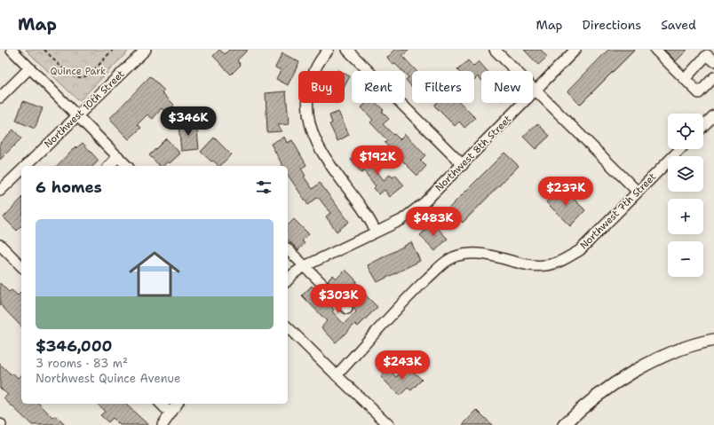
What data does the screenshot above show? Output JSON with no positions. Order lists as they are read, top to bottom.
{
  "streets": {
    "street": ["Northwest 10th Street", "Northwest 8th Street", "Northwest 7th Street"]
  },
  "parks": ["Quince Park"],
  "page": {
    "header": "Map",
    "nav": ["Map", "Directions", "Saved"],
    "chip": [
      "Buy",
      "Rent",
      "Filters",
      "New"
    ],
    "price": [
      "$346K",
      "$192K",
      "$237K",
      "$483K",
      "$303K",
      "$243K"
    ],
    "map_buttons": ["+", "−"],
    "heading": "6 homes",
    "list": [
      {
        "name": "$346,000",
        "note": "3 rooms · 83 m² · Northwest Quince Avenue"
      }
    ]
  }
}
